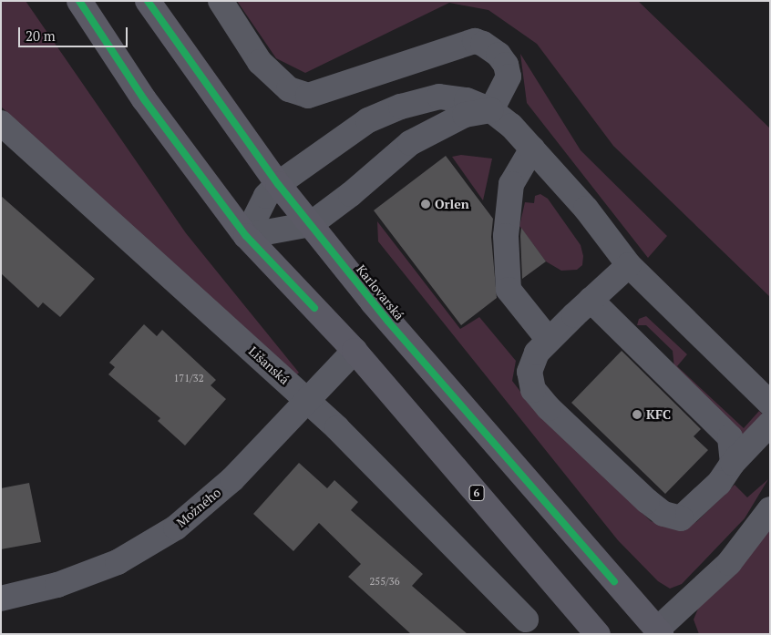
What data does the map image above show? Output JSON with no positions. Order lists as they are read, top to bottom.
{
  "streets": {
    "main road": ["Karlovarská", "6"],
    "street": ["Lišanská", "Možného"]
  },
  "crossings": [
    ["Lišanská", "Možného"],
    ["6", "Možného"]
  ],
  "places": ["Orlen", "KFC"],
  "house_numbers": ["171/32", "255/36"],
  "scale_bar": "20 m"
}
